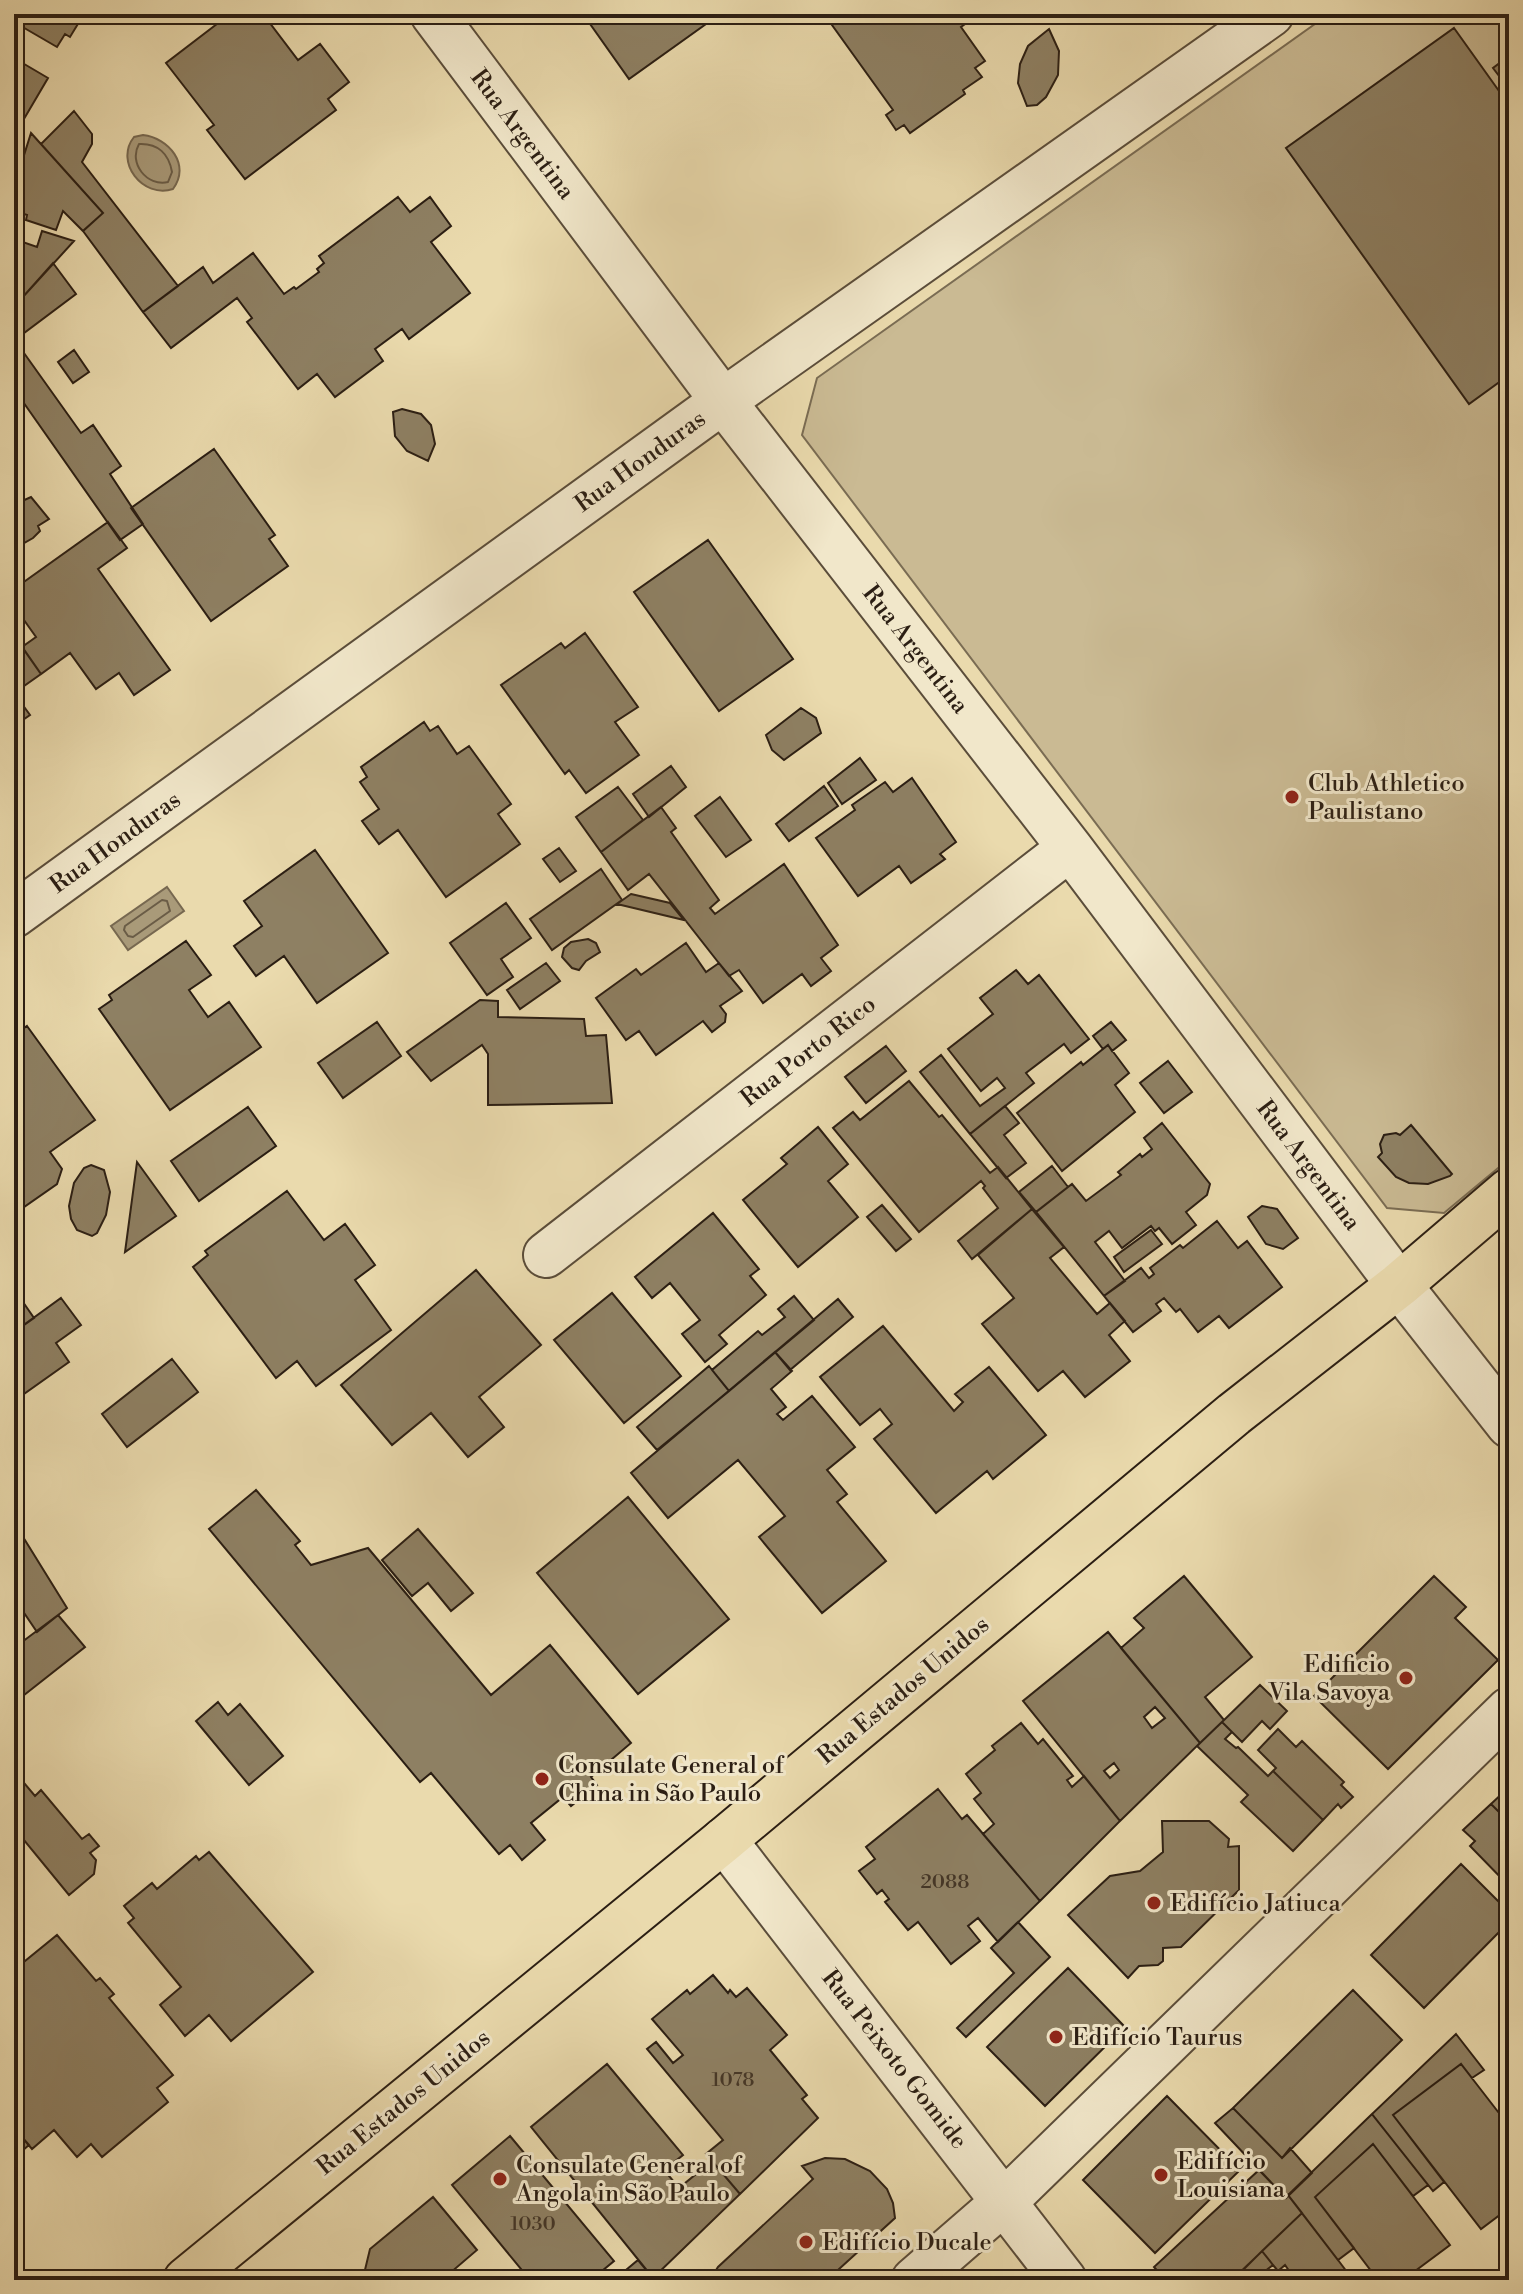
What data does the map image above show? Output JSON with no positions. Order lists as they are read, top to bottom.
{
  "streets": {
    "main road": ["Rua Estados Unidos"],
    "street": [
      "Rua Argentina",
      "Rua Honduras",
      "Rua Porto Rico",
      "Rua Peixoto Gomide"
    ]
  },
  "crossings": [
    ["Rua Argentina", "Rua Honduras"],
    ["Rua Argentina", "Rua Porto Rico"],
    ["Rua Argentina", "Rua Estados Unidos"],
    ["Rua Estados Unidos", "Rua Peixoto Gomide"]
  ],
  "places": [
    "Club Athletico Paulistano",
    "Edificio Vila Savoya",
    "Consulate General of China in São Paulo",
    "Edifício Jatiuca",
    "Edifício Taurus",
    "Edifício Louisiana",
    "Consulate General of Angola in São Paulo",
    "Edifício Ducale"
  ],
  "house_numbers": ["2088", "1078", "1030"]
}
